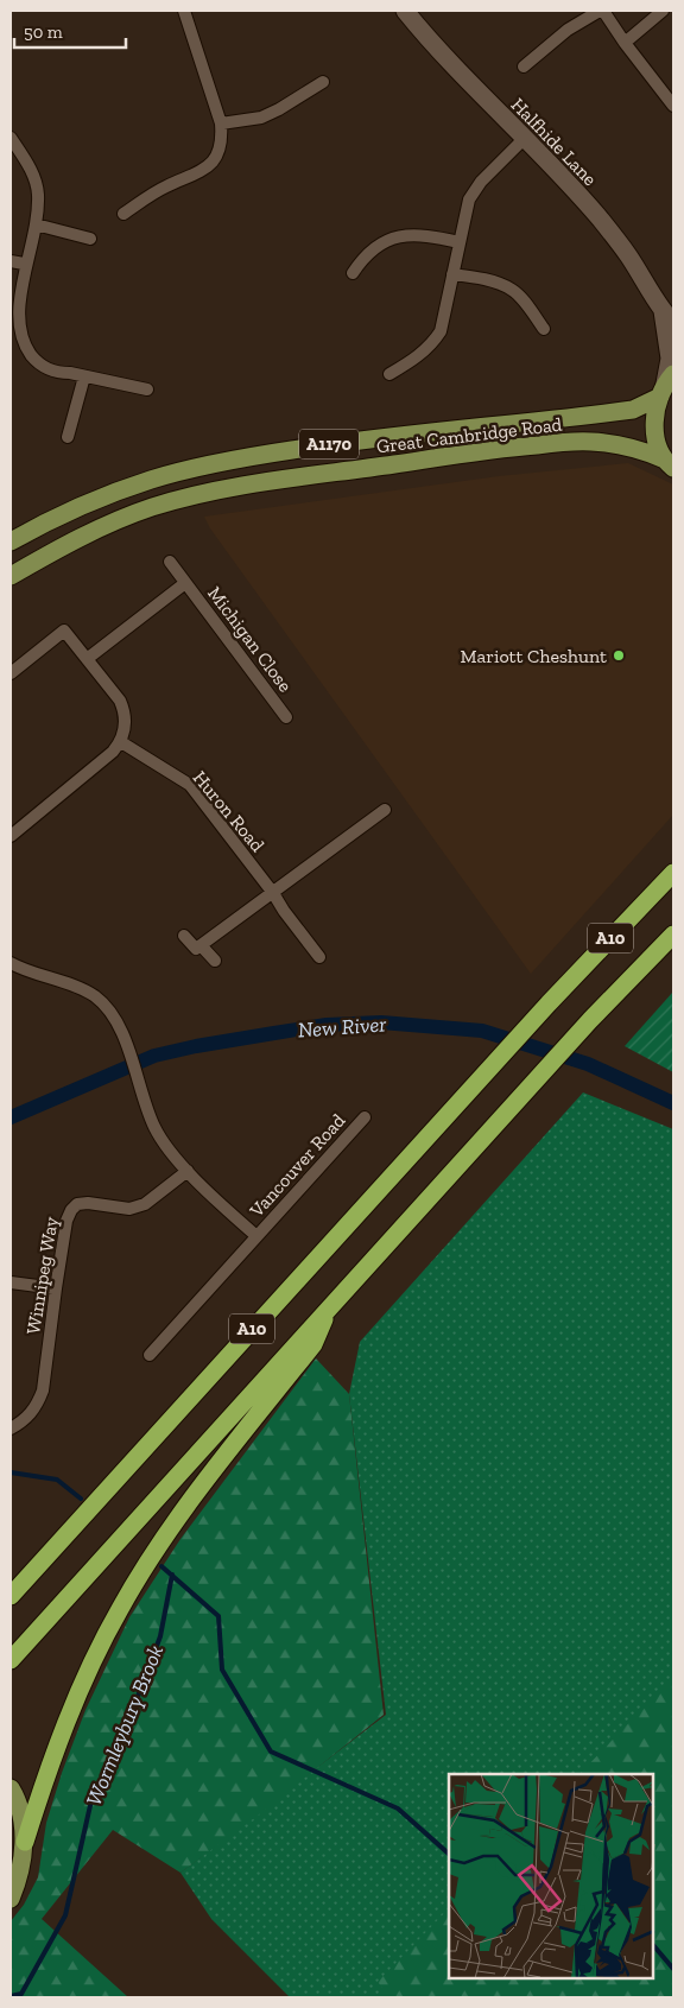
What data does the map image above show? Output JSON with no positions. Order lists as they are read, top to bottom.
{
  "streets": {
    "highway": ["A10"],
    "main road": ["Halfhide Lane", "Great Cambridge Road", "A1170"],
    "street": [
      "Michigan Close",
      "Huron Road",
      "Vancouver Road",
      "Winnipeg Way"
    ]
  },
  "crossings": [
    ["Halfhide Lane", "Great Cambridge Road"],
    ["Vancouver Road", "Winnipeg Way"]
  ],
  "water": ["New River", "Wormleybury Brook"],
  "places": ["Mariott Cheshunt"],
  "scale_bar": "50 m"
}
